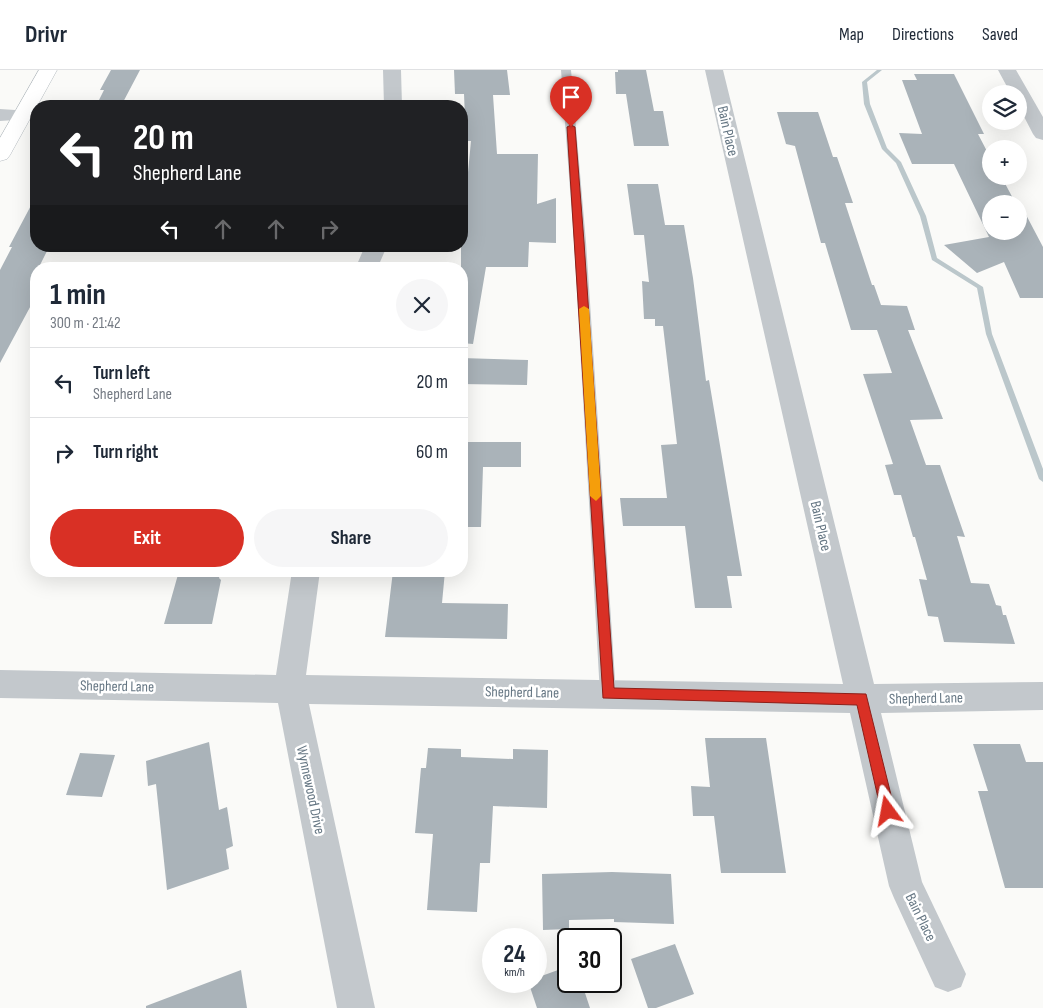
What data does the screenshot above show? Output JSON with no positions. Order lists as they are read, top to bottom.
{
  "streets": {
    "street": ["Bain Place", "Shepherd Lane", "Wynnewood Drive"]
  },
  "crossings": [
    ["Bain Place", "Shepherd Lane"],
    ["Shepherd Lane", "Wynnewood Drive"]
  ],
  "page": {
    "header": "Drivr",
    "nav": ["Map", "Directions", "Saved"],
    "map_buttons": ["+", "−"],
    "turn": ["20 m", "Shepherd Lane"],
    "heading": ["1 min", "300 m · 21:42"],
    "list": [
      {
        "name": "Turn left",
        "note": "Shepherd Lane",
        "value": "20 m"
      },
      {
        "name": "Turn right",
        "value": "60 m"
      }
    ],
    "buttons": ["Exit", "Share"],
    "speed": "24 km/h",
    "limit": "30"
  }
}
